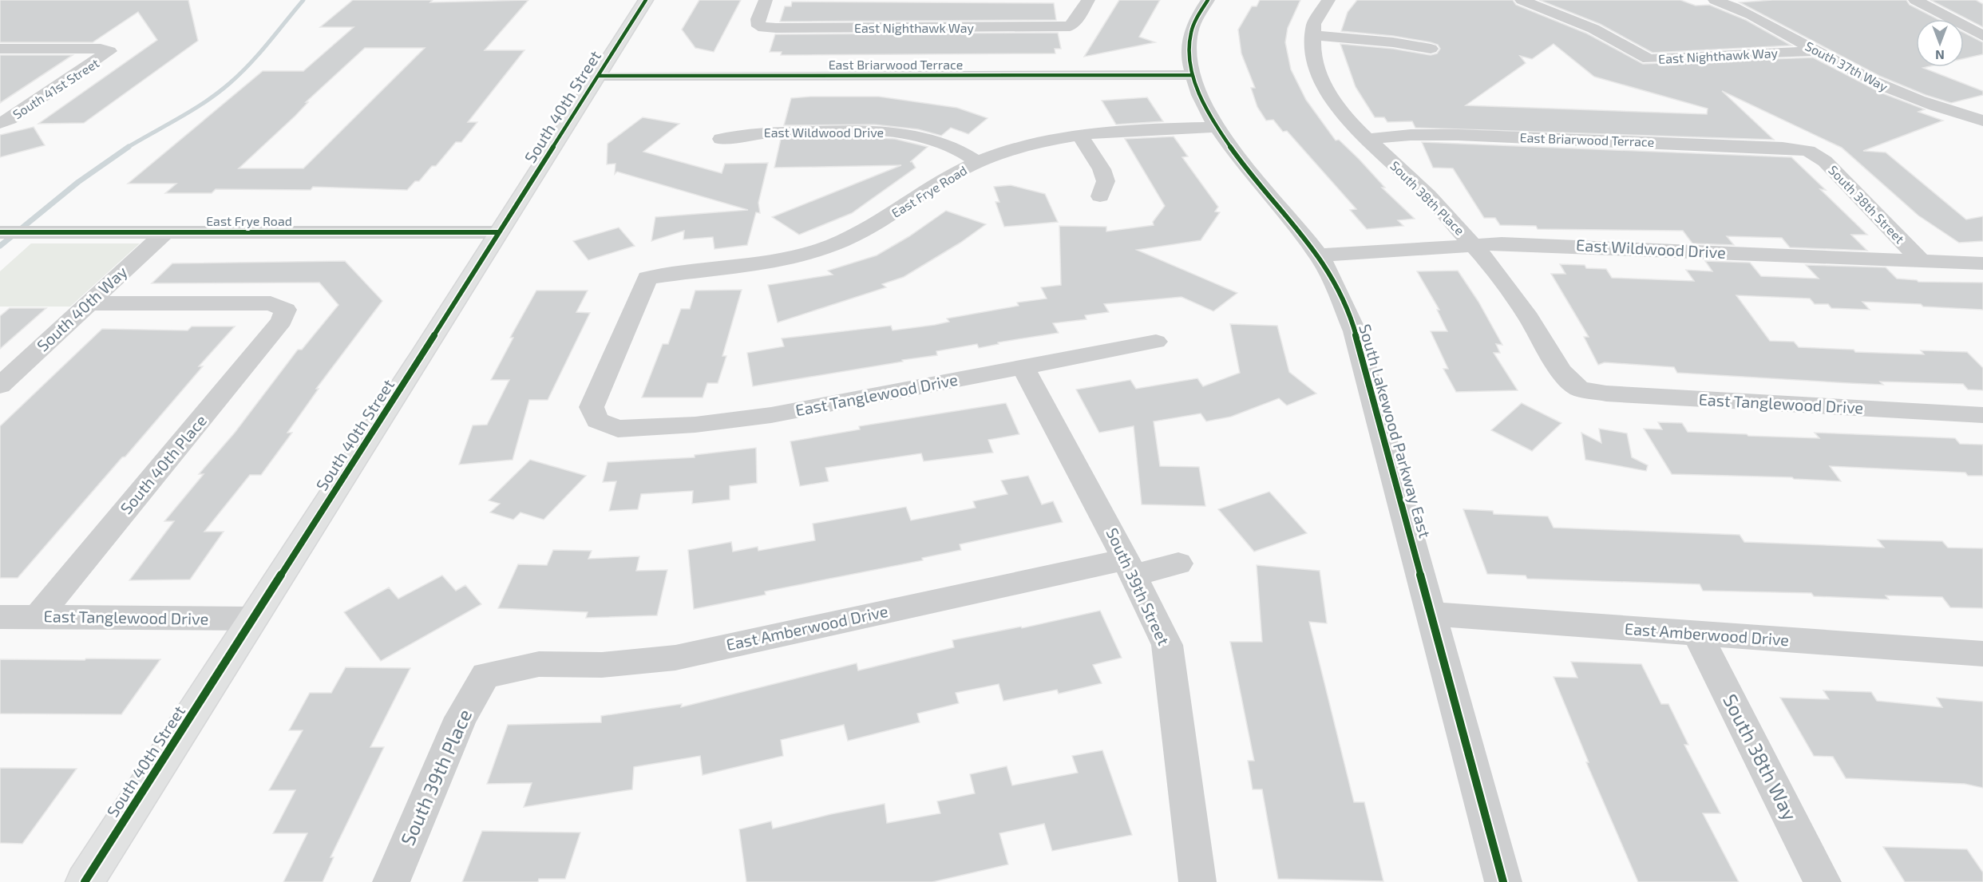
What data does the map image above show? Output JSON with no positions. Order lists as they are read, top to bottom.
{
  "streets": {
    "main road": ["South 40th Street"],
    "street": [
      "East Nighthawk Way",
      "East Briarwood Terrace",
      "South 37th Way",
      "South 41st Street",
      "East Wildwood Drive",
      "East Frye Road",
      "South 38th Place",
      "South 38th Street",
      "South 40th Way",
      "East Tanglewood Drive",
      "South Lakewood Parkway East",
      "South 40th Place",
      "South 39th Street",
      "East Amberwood Drive",
      "South 38th Way",
      "South 39th Place"
    ]
  },
  "crossings": [
    ["East Nighthawk Way", "South 37th Way"],
    ["East Briarwood Terrace", "South 40th Street"],
    ["East Briarwood Terrace", "South 38th Place"],
    ["East Briarwood Terrace", "South 38th Street"],
    ["East Briarwood Terrace", "South Lakewood Parkway East"],
    ["South 40th Street", "East Frye Road"],
    ["South 40th Street", "East Tanglewood Drive"],
    ["East Wildwood Drive", "East Frye Road"],
    ["East Wildwood Drive", "South 38th Place"],
    ["East Wildwood Drive", "South 38th Street"],
    ["East Wildwood Drive", "South Lakewood Parkway East"],
    ["East Frye Road", "South 40th Way"],
    ["East Frye Road", "East Tanglewood Drive"],
    ["East Frye Road", "South Lakewood Parkway East"],
    ["South 38th Place", "East Tanglewood Drive"],
    ["South 40th Way", "South 40th Place"],
    ["East Tanglewood Drive", "South 40th Place"],
    ["East Tanglewood Drive", "South 39th Street"],
    ["South Lakewood Parkway East", "East Amberwood Drive"],
    ["South 39th Street", "East Amberwood Drive"],
    ["East Amberwood Drive", "South 38th Way"],
    ["East Amberwood Drive", "South 39th Place"]
  ],
  "north": "bottom"
}
